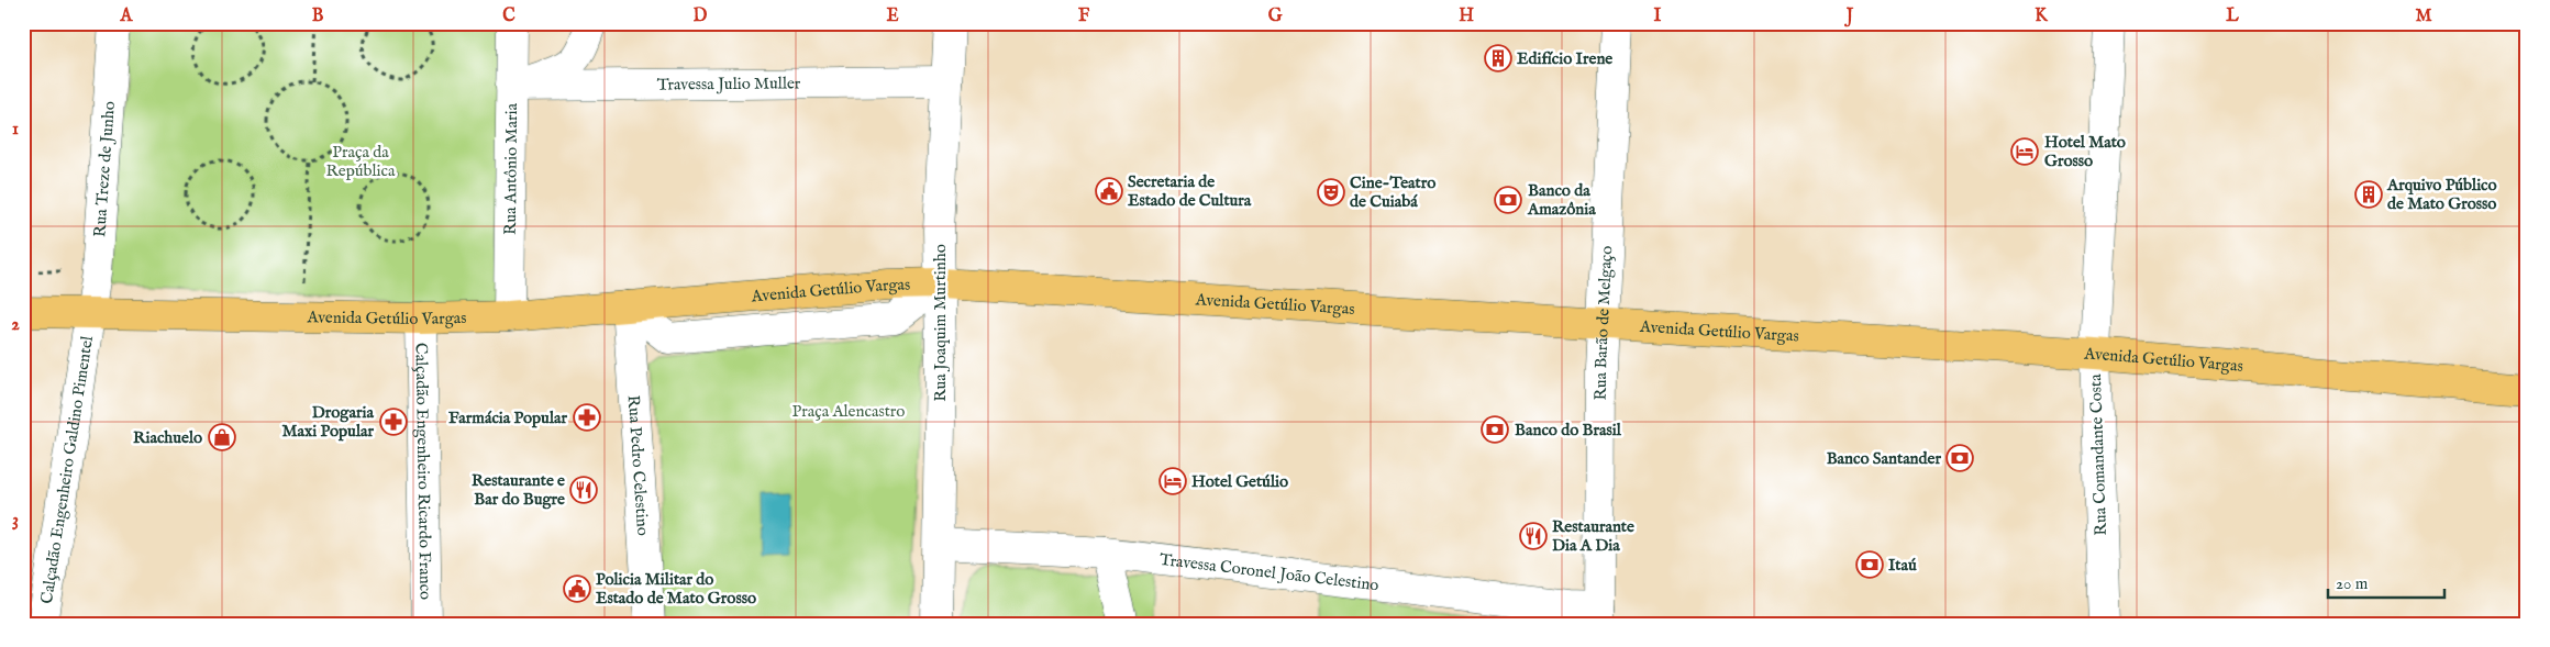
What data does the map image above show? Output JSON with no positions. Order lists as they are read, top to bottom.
{
  "streets": {
    "main road": ["Avenida Getúlio Vargas"],
    "street": [
      "Travessa Julio Muller",
      "Rua Treze de Junho",
      "Rua Antônio Maria",
      "Rua Joaquim Murtinho",
      "Rua Barão de Melgaço",
      "Rua Comandante Costa",
      "Rua Pedro Celestino",
      "Calçadão Engenheiro Galdino Pimentel",
      "Calçadão Engenheiro Ricardo Franco",
      "Travessa Coronel João Celestino"
    ]
  },
  "crossings": [
    ["Travessa Julio Muller", "Rua Antônio Maria"],
    ["Travessa Julio Muller", "Rua Joaquim Murtinho"],
    ["Rua Treze de Junho", "Avenida Getúlio Vargas"],
    ["Rua Treze de Junho", "Calçadão Engenheiro Galdino Pimentel"],
    ["Rua Antônio Maria", "Avenida Getúlio Vargas"],
    ["Avenida Getúlio Vargas", "Rua Joaquim Murtinho"],
    ["Avenida Getúlio Vargas", "Rua Barão de Melgaço"],
    ["Avenida Getúlio Vargas", "Rua Comandante Costa"],
    ["Avenida Getúlio Vargas", "Rua Pedro Celestino"],
    ["Avenida Getúlio Vargas", "Calçadão Engenheiro Galdino Pimentel"],
    ["Avenida Getúlio Vargas", "Calçadão Engenheiro Ricardo Franco"],
    ["Rua Joaquim Murtinho", "Travessa Coronel João Celestino"],
    ["Rua Barão de Melgaço", "Travessa Coronel João Celestino"]
  ],
  "parks": ["Praça da República", "Praça Alencastro"],
  "places": {
    "building": ["Edifício Irene", "Arquivo Público de Mato Grosso"],
    "hotel": ["Hotel Mato Grosso", "Hotel Getúlio"],
    "public building": ["Secretaria de Estado de Cultura", "Policia Militar do Estado de Mato Grosso"],
    "theatre": ["Cine-Teatro de Cuiabá"],
    "bank": [
      "Banco da Amazônia",
      "Banco do Brasil",
      "Banco Santander",
      "Itaú"
    ],
    "pharmacy": ["Farmácia Popular", "Drogaria Maxi Popular"],
    "shop": ["Riachuelo"],
    "restaurant": ["Restaurante e Bar do Bugre", "Restaurante Dia A Dia"]
  },
  "scale_bar": "20 m",
  "grid": {
    "columns": [
      "A",
      "B",
      "C",
      "D",
      "E",
      "F",
      "G",
      "H",
      "I",
      "J",
      "K",
      "L",
      "M"
    ],
    "rows": ["1", "2", "3"]
  }
}
